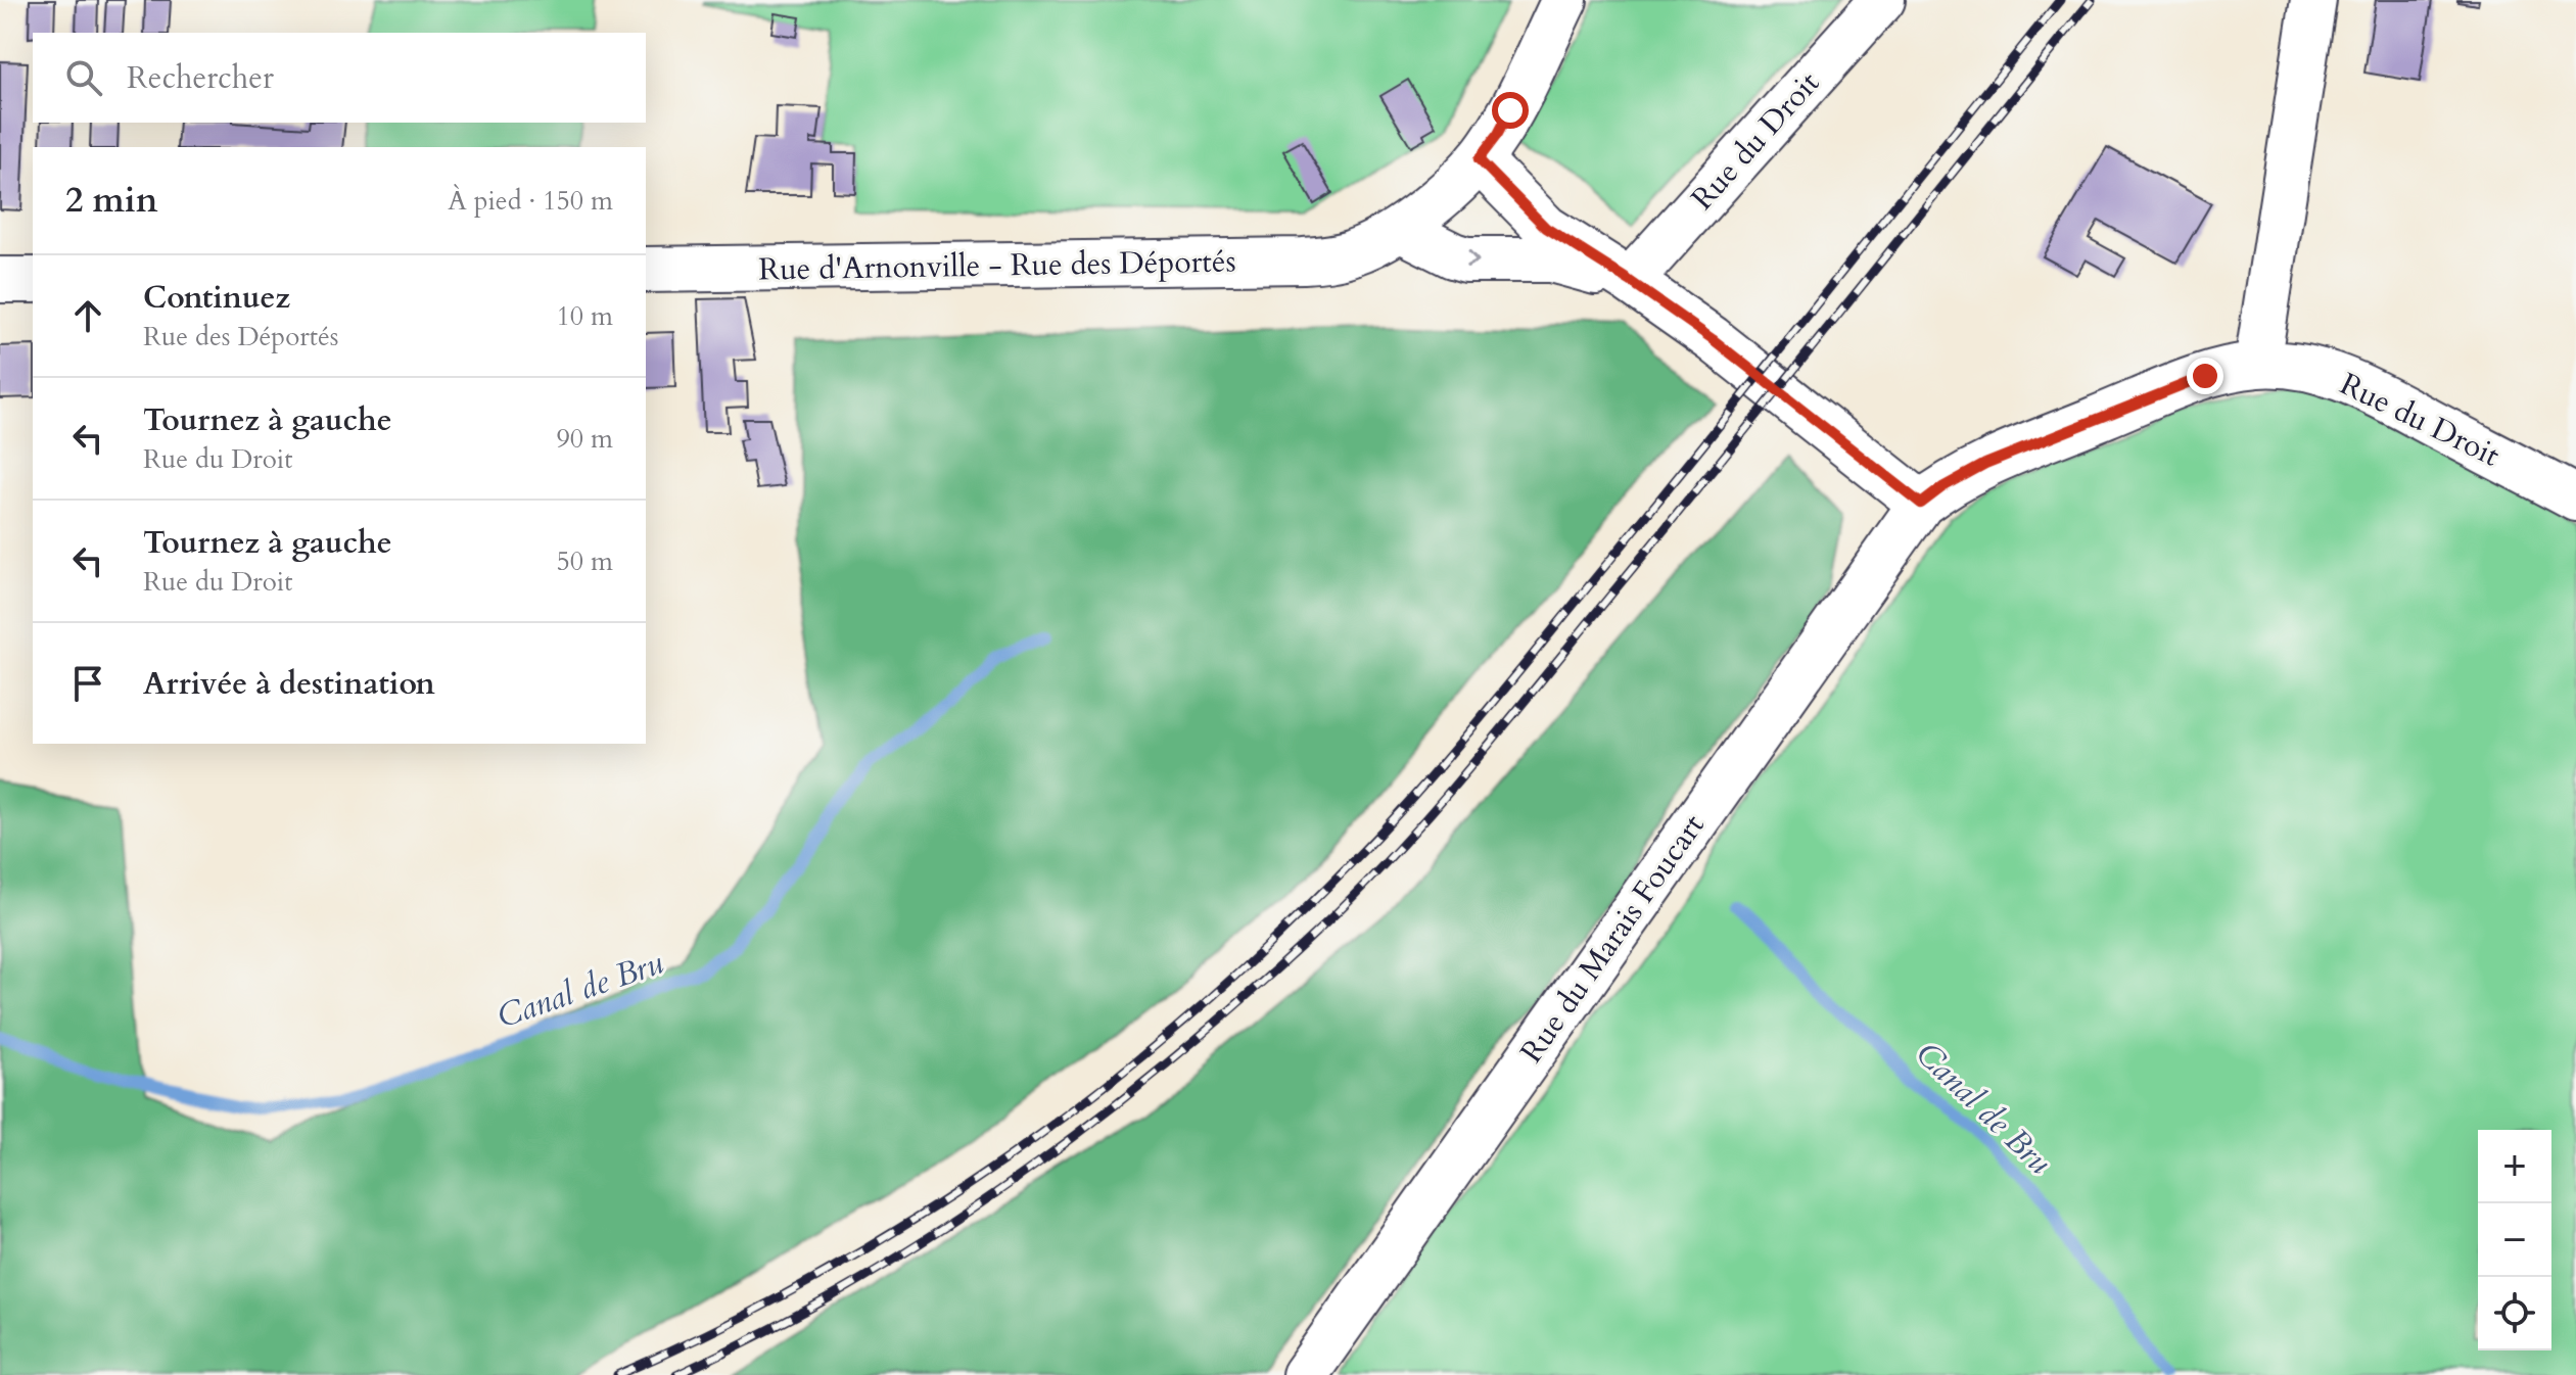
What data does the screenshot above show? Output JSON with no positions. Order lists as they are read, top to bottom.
{
  "streets": {
    "street": ["Rue du Droit", "Rue d'Arnonville - Rue des Déportés", "Rue du Marais Foucart"]
  },
  "crossings": [
    ["Rue du Droit", "Rue du Marais Foucart"]
  ],
  "water": ["Canal de Bru"],
  "page": {
    "search": "Rechercher",
    "heading": ["2 min", "À pied · 150 m"],
    "list": [
      ["Continuez", "Rue des Déportés", "10 m"],
      ["Tournez à gauche", "Rue du Droit", "90 m"],
      ["Tournez à gauche", "Rue du Droit", "50 m"],
      "Arrivée à destination"
    ],
    "map_buttons": ["+", "−"]
  }
}
